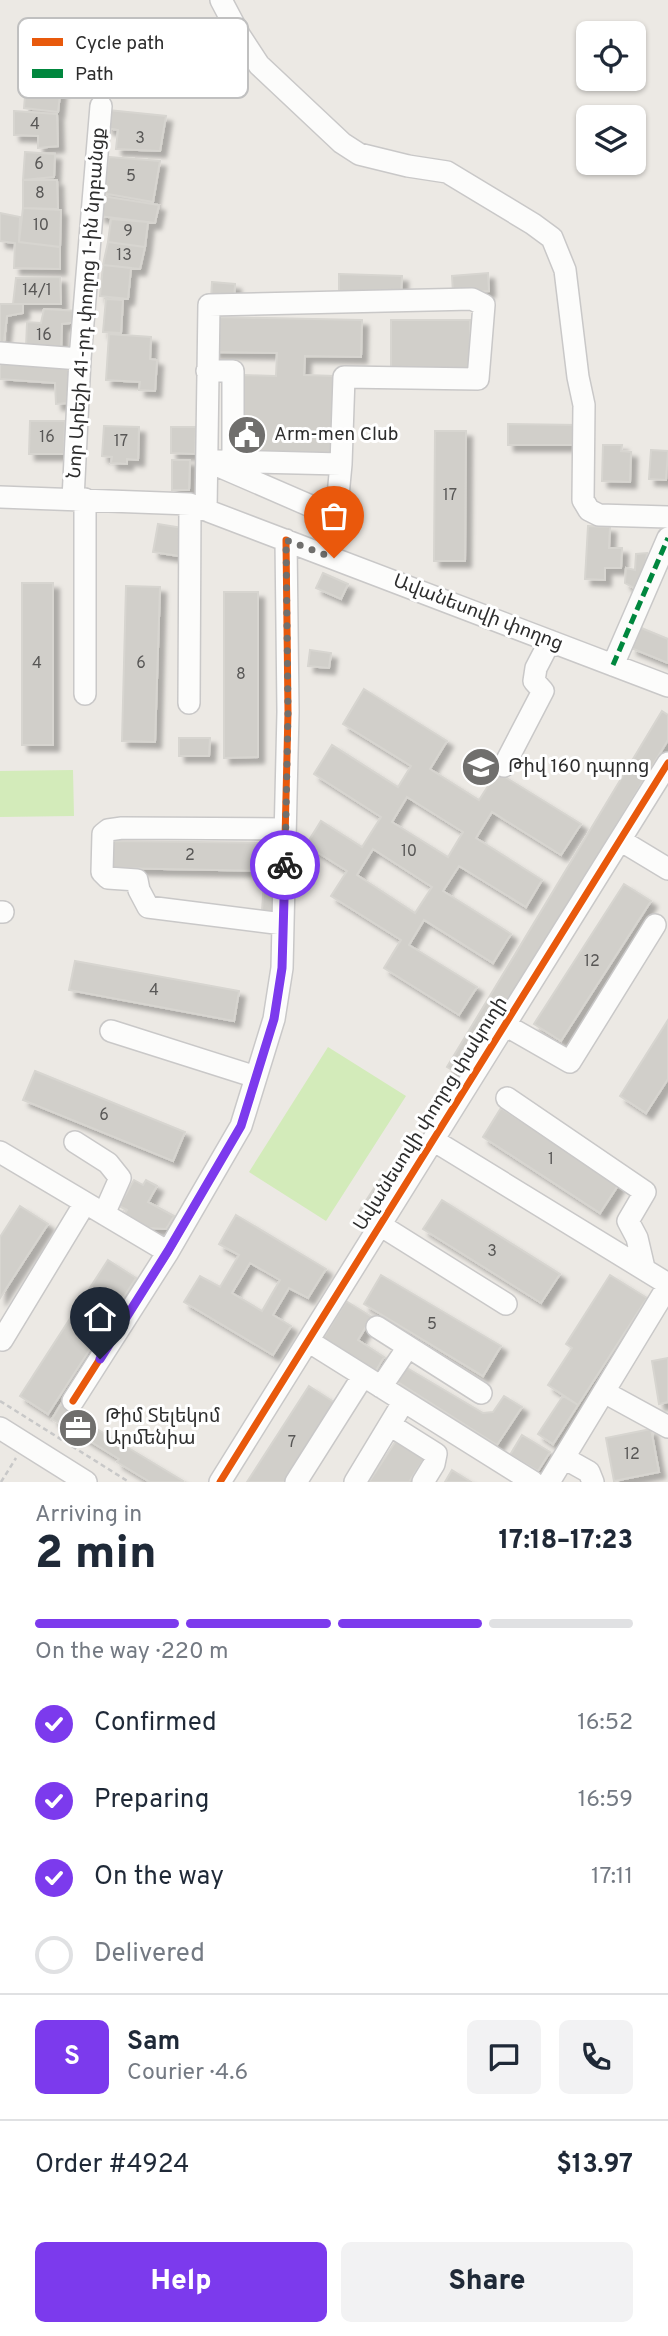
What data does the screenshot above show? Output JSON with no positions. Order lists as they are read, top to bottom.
{
  "streets": {
    "street": ["Նոր Արեշի 41-րդ փողոց 1-ին նրբանցք", "Ավանեսովի փողոց", "Ավանեսովի փողոց փակուղի"]
  },
  "crossings": [
    ["Նոր Արեշի 41-րդ փողոց 1-ին նրբանցք", "Ավանեսովի փողոց"]
  ],
  "places": {
    "public building": ["Arm-men Club"],
    "school or university": ["Թիվ 160 դպրոց"],
    "office": ["Թիմ Տելեկոմ Արմենիա"]
  },
  "house_numbers": [
    "4",
    "3",
    "6",
    "5",
    "8",
    "10",
    "9",
    "13",
    "14/1",
    "16",
    "16",
    "17",
    "17",
    "4",
    "6",
    "8",
    "10",
    "2",
    "12",
    "4",
    "6",
    "1",
    "3",
    "5",
    "7",
    "12"
  ],
  "legend": ["Cycle path", "Path"],
  "page": {
    "heading": ["2 min", "Arriving in", "17:18–17:23"],
    "panel": [
      "Sam",
      "Courier · 4.6",
      "Order #4924",
      "$13.97"
    ],
    "bar": "On the way · 220 m",
    "list": [
      ["Confirmed", "16:52"],
      ["Preparing", "16:59"],
      ["On the way", "17:11"],
      "Delivered"
    ],
    "round": "S",
    "buttons": ["Help", "Share"]
  }
}
